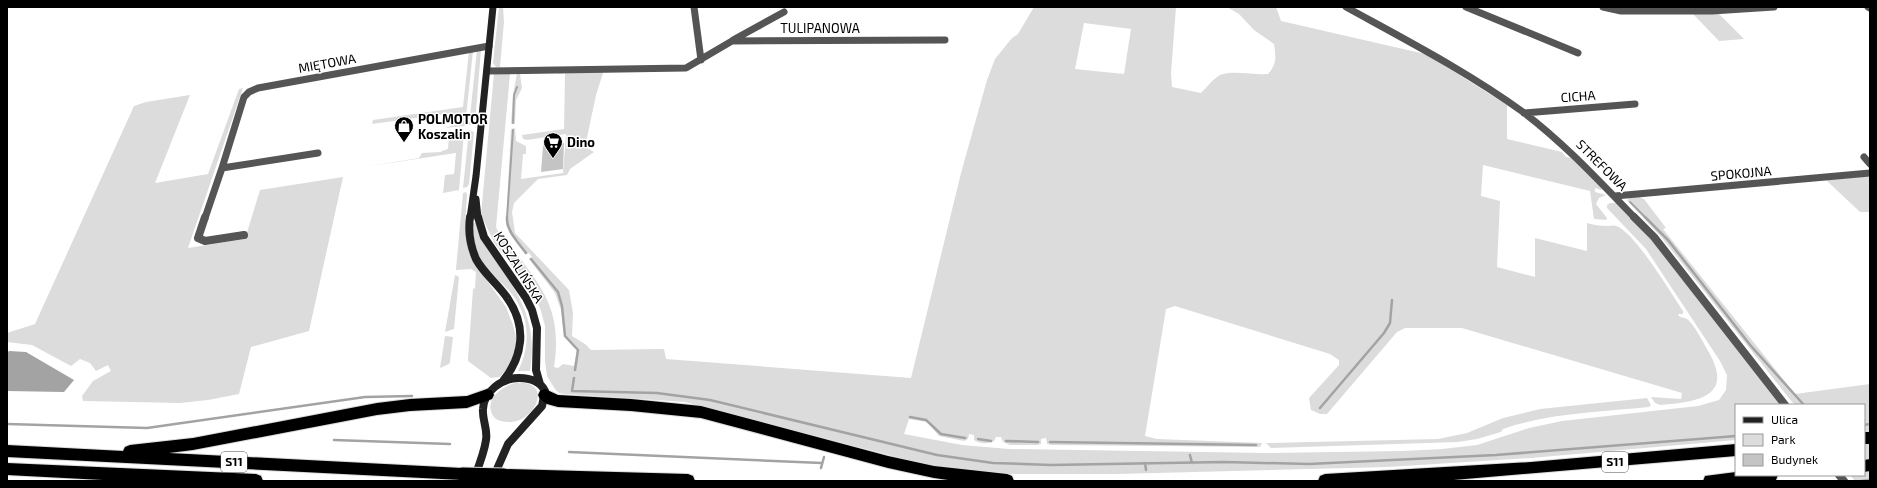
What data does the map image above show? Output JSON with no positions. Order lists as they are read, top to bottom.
{
  "streets": {
    "highway": ["S11"],
    "main road": ["KOSZALIŃSKA"],
    "street": [
      "TULIPANOWA",
      "MIĘTOWA",
      "CICHA",
      "STREFOWA",
      "SPOKOJNA"
    ]
  },
  "crossings": [
    ["MIĘTOWA", "KOSZALIŃSKA"],
    ["CICHA", "STREFOWA"],
    ["STREFOWA", "SPOKOJNA"]
  ],
  "places": {
    "shop": ["POLMOTOR Koszalin"],
    "supermarket": ["Dino"]
  },
  "legend": ["Ulica", "Park", "Budynek"]
}
